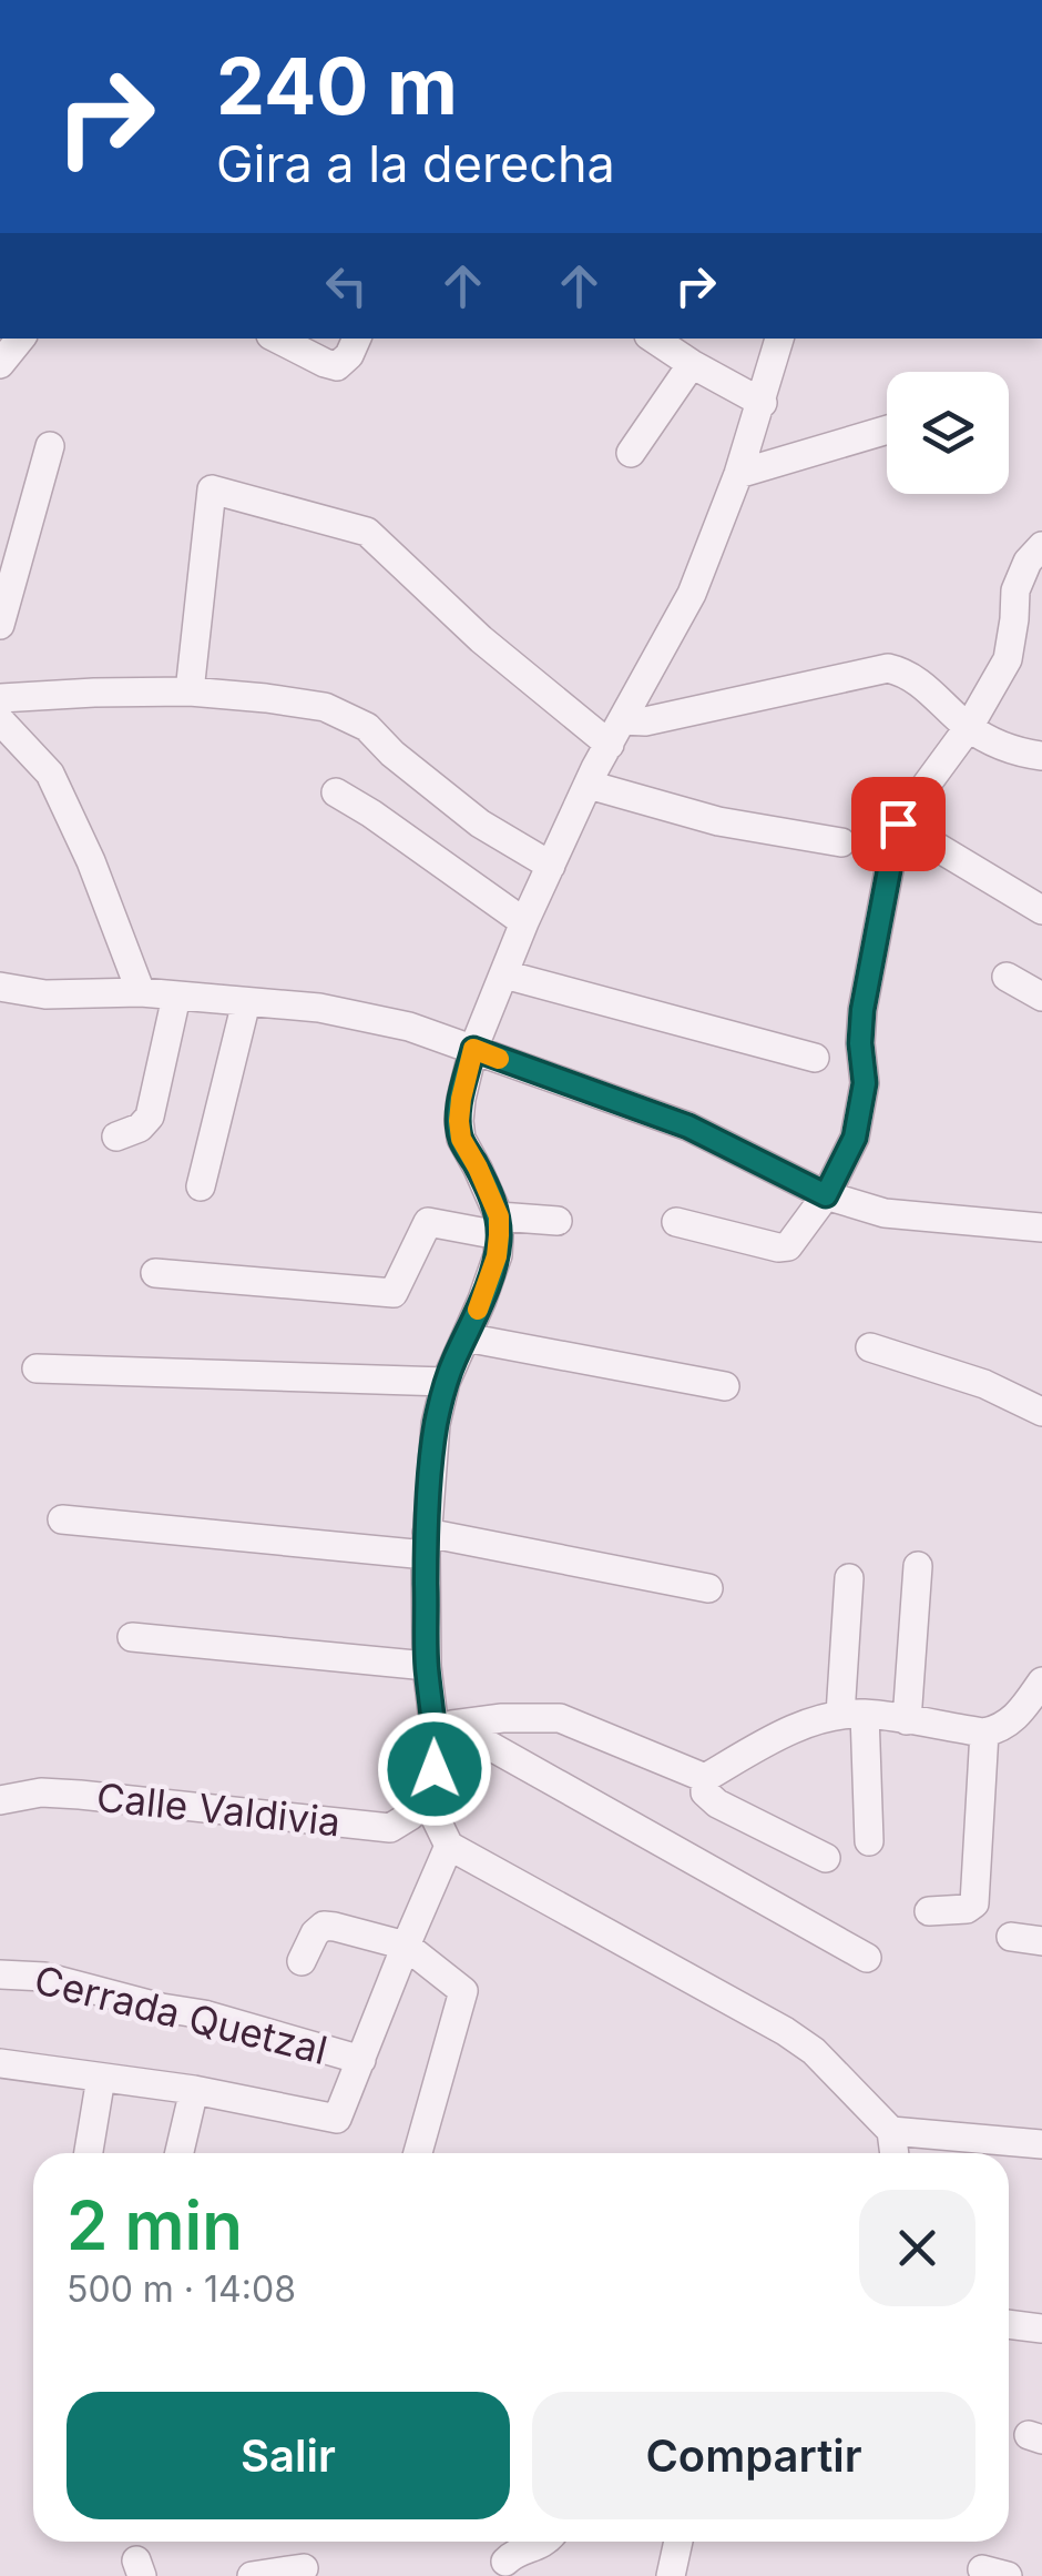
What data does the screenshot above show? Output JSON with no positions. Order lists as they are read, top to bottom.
{
  "streets": {
    "street": ["Calle Valdivia", "Cerrada Quetzal"]
  },
  "page": {
    "turn": ["240 m", "Gira a la derecha"],
    "heading": ["2 min", "500 m · 14:08"],
    "buttons": ["Salir", "Compartir"]
  }
}
